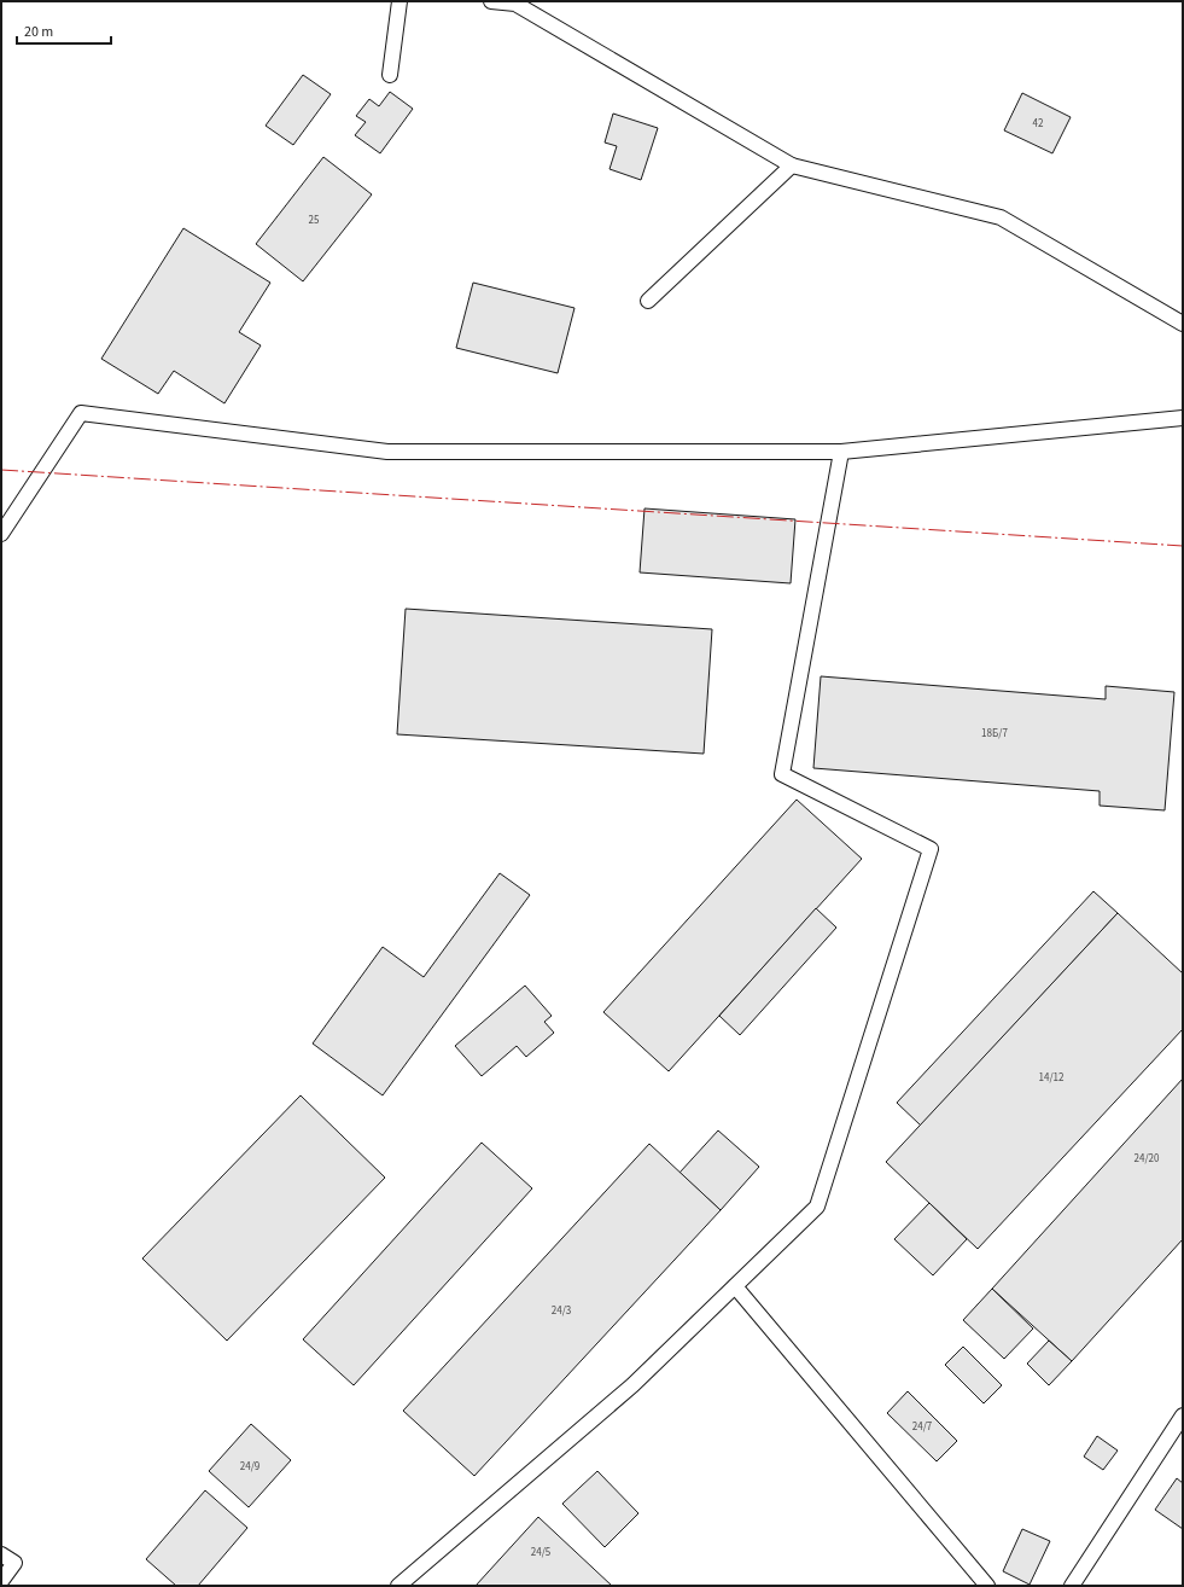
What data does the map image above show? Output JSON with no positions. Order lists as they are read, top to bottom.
{
  "house_numbers": [
    "42",
    "25",
    "18Б/7",
    "14/12",
    "24/20",
    "24/3",
    "24/7",
    "24/9",
    "24/5"
  ],
  "scale_bar": "20 m"
}
